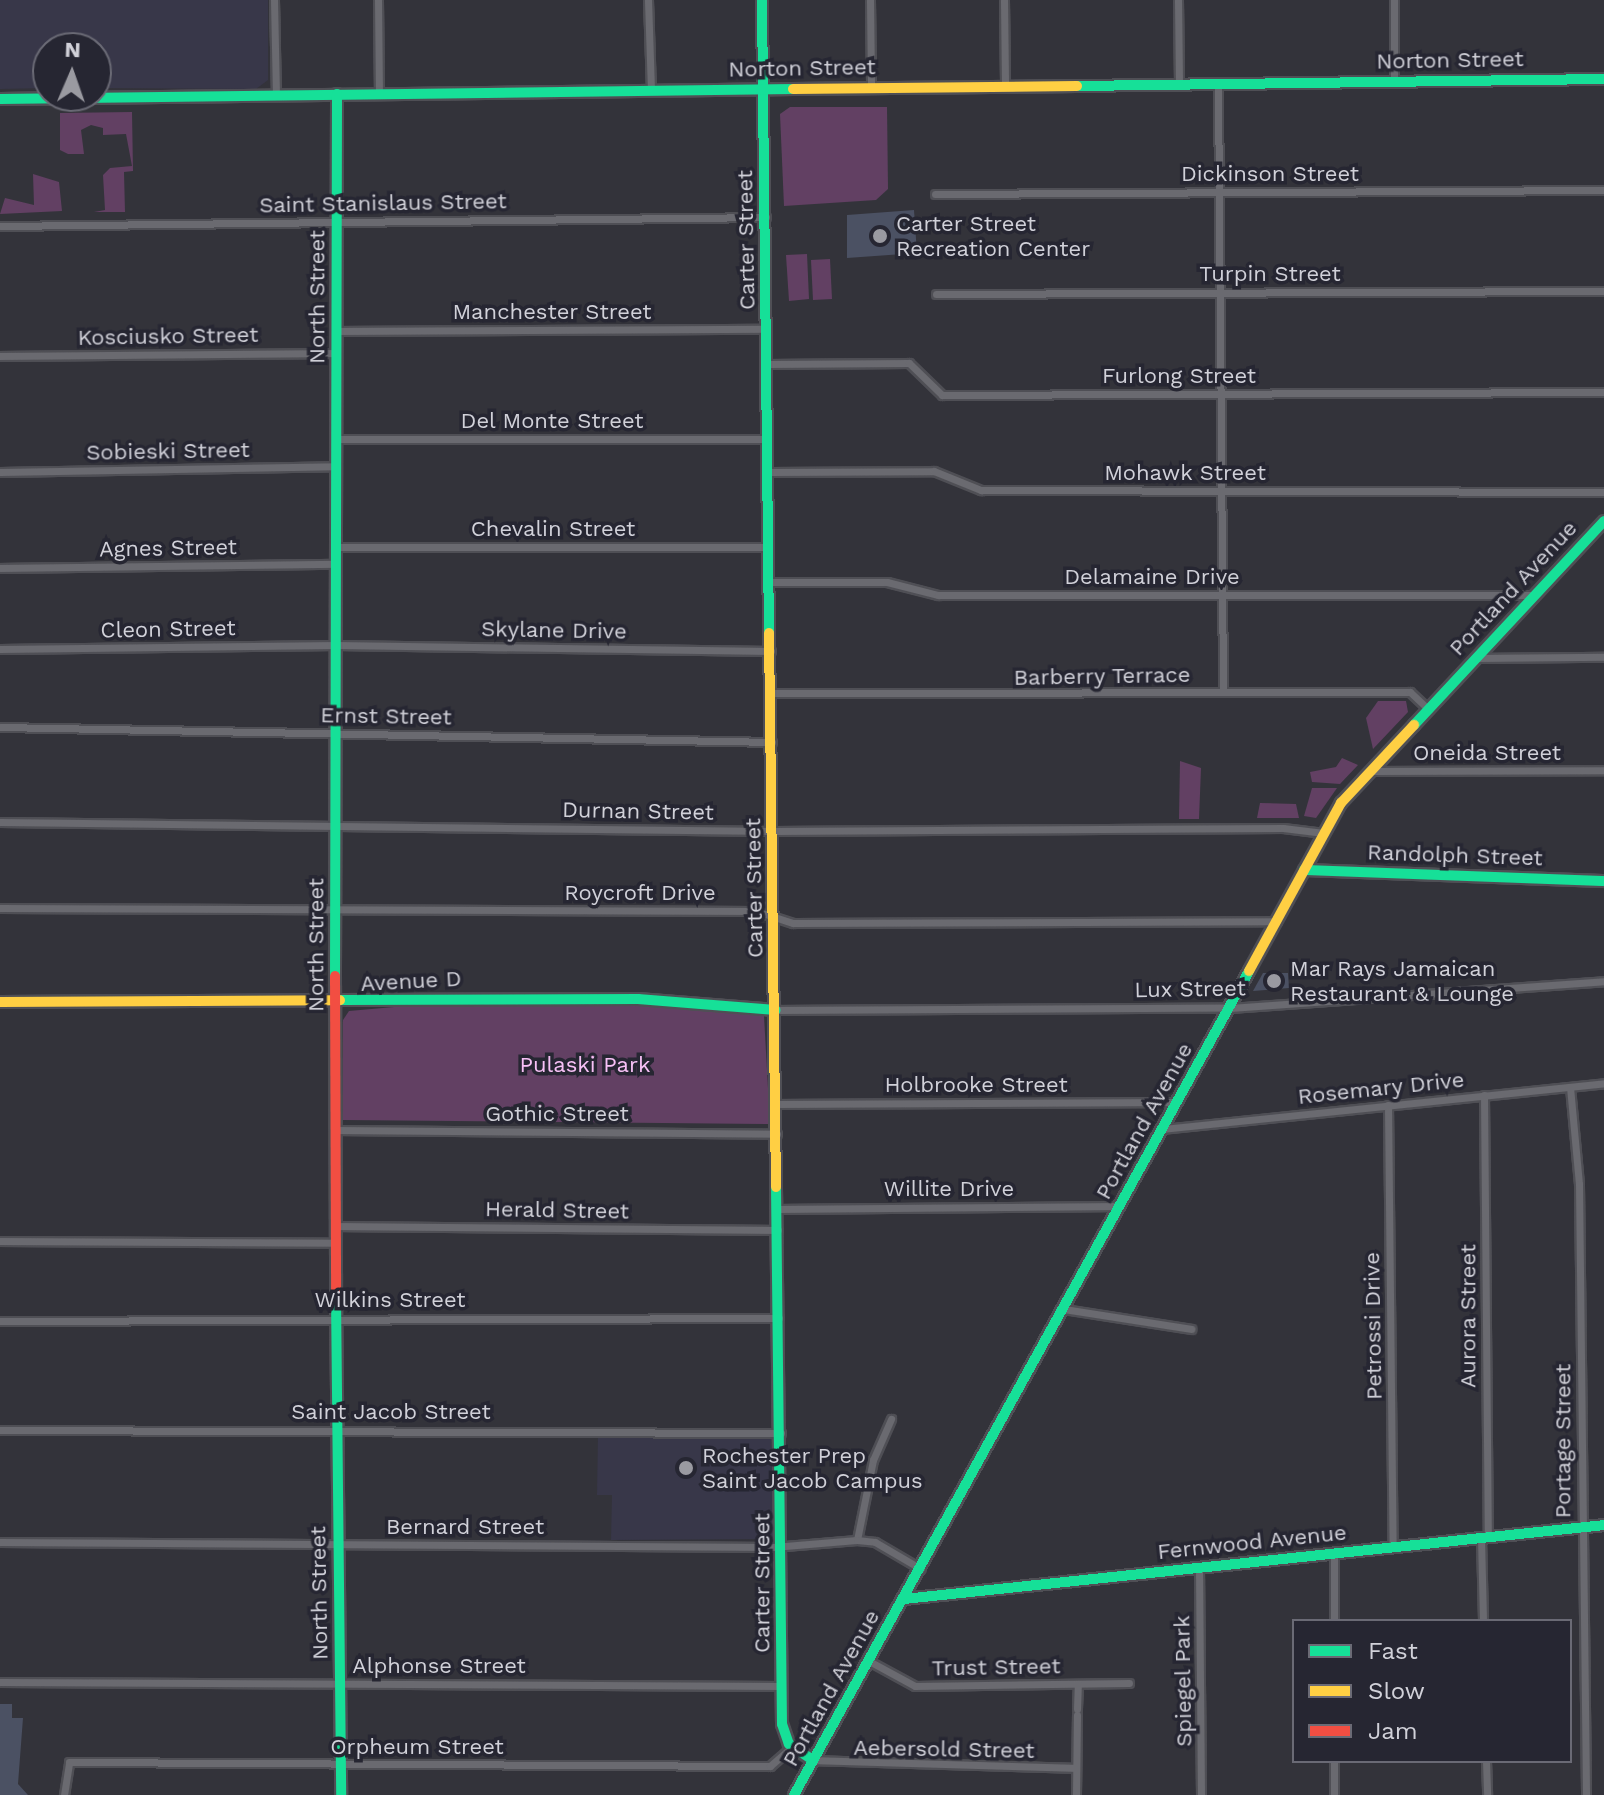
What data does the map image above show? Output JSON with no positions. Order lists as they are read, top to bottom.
{
  "streets": {
    "main road": [
      "Norton Street",
      "Carter Street",
      "North Street",
      "Portland Avenue",
      "Randolph Street",
      "Avenue D",
      "Fernwood Avenue"
    ],
    "street": [
      "Dickinson Street",
      "Saint Stanislaus Street",
      "Turpin Street",
      "Manchester Street",
      "Kosciusko Street",
      "Furlong Street",
      "Del Monte Street",
      "Sobieski Street",
      "Mohawk Street",
      "Chevalin Street",
      "Agnes Street",
      "Delamaine Drive",
      "Cleon Street",
      "Skylane Drive",
      "Barberry Terrace",
      "Ernst Street",
      "Oneida Street",
      "Durnan Street",
      "Roycroft Drive",
      "Lux Street",
      "Holbrooke Street",
      "Rosemary Drive",
      "Gothic Street",
      "Willite Drive",
      "Herald Street",
      "Wilkins Street",
      "Aurora Street",
      "Petrossi Drive",
      "Saint Jacob Street",
      "Portage Street",
      "Bernard Street",
      "Alphonse Street",
      "Trust Street",
      "Spiegel Park",
      "Orpheum Street",
      "Aebersold Street"
    ]
  },
  "crossings": [
    ["Norton Street", "Carter Street"],
    ["Norton Street", "North Street"],
    ["Saint Stanislaus Street", "Carter Street"],
    ["Saint Stanislaus Street", "North Street"],
    ["Carter Street", "Manchester Street"],
    ["Carter Street", "Furlong Street"],
    ["Carter Street", "Del Monte Street"],
    ["Carter Street", "Mohawk Street"],
    ["Carter Street", "Chevalin Street"],
    ["Carter Street", "Delamaine Drive"],
    ["Carter Street", "Skylane Drive"],
    ["Carter Street", "Barberry Terrace"],
    ["Carter Street", "Ernst Street"],
    ["Carter Street", "Durnan Street"],
    ["Carter Street", "Roycroft Drive"],
    ["Carter Street", "Avenue D"],
    ["Carter Street", "Lux Street"],
    ["Carter Street", "Holbrooke Street"],
    ["Carter Street", "Gothic Street"],
    ["Carter Street", "Willite Drive"],
    ["Carter Street", "Herald Street"],
    ["Carter Street", "Wilkins Street"],
    ["Carter Street", "Saint Jacob Street"],
    ["Carter Street", "Bernard Street"],
    ["Carter Street", "Alphonse Street"],
    ["Carter Street", "Orpheum Street"],
    ["North Street", "Manchester Street"],
    ["North Street", "Kosciusko Street"],
    ["North Street", "Del Monte Street"],
    ["North Street", "Sobieski Street"],
    ["North Street", "Chevalin Street"],
    ["North Street", "Agnes Street"],
    ["North Street", "Cleon Street"],
    ["North Street", "Skylane Drive"],
    ["North Street", "Ernst Street"],
    ["North Street", "Durnan Street"],
    ["North Street", "Roycroft Drive"],
    ["North Street", "Avenue D"],
    ["North Street", "Gothic Street"],
    ["North Street", "Herald Street"],
    ["North Street", "Wilkins Street"],
    ["North Street", "Saint Jacob Street"],
    ["North Street", "Bernard Street"],
    ["North Street", "Alphonse Street"],
    ["North Street", "Orpheum Street"],
    ["Delamaine Drive", "Portland Avenue"],
    ["Portland Avenue", "Barberry Terrace"],
    ["Portland Avenue", "Oneida Street"],
    ["Portland Avenue", "Durnan Street"],
    ["Portland Avenue", "Randolph Street"],
    ["Portland Avenue", "Roycroft Drive"],
    ["Portland Avenue", "Lux Street"],
    ["Portland Avenue", "Holbrooke Street"],
    ["Portland Avenue", "Rosemary Drive"],
    ["Portland Avenue", "Willite Drive"],
    ["Portland Avenue", "Bernard Street"],
    ["Portland Avenue", "Fernwood Avenue"],
    ["Portland Avenue", "Trust Street"],
    ["Portland Avenue", "Aebersold Street"],
    ["Cleon Street", "Skylane Drive"],
    ["Avenue D", "Lux Street"],
    ["Rosemary Drive", "Aurora Street"],
    ["Rosemary Drive", "Petrossi Drive"],
    ["Rosemary Drive", "Portage Street"],
    ["Aurora Street", "Fernwood Avenue"],
    ["Petrossi Drive", "Fernwood Avenue"],
    ["Portage Street", "Fernwood Avenue"],
    ["Fernwood Avenue", "Spiegel Park"]
  ],
  "parks": ["Pulaski Park"],
  "places": ["Carter Street Recreation Center", "Mar Rays Jamaican Restaurant & Lounge", "Rochester Prep Saint Jacob Campus"],
  "legend": ["Fast", "Slow", "Jam"],
  "north": "top"
}
